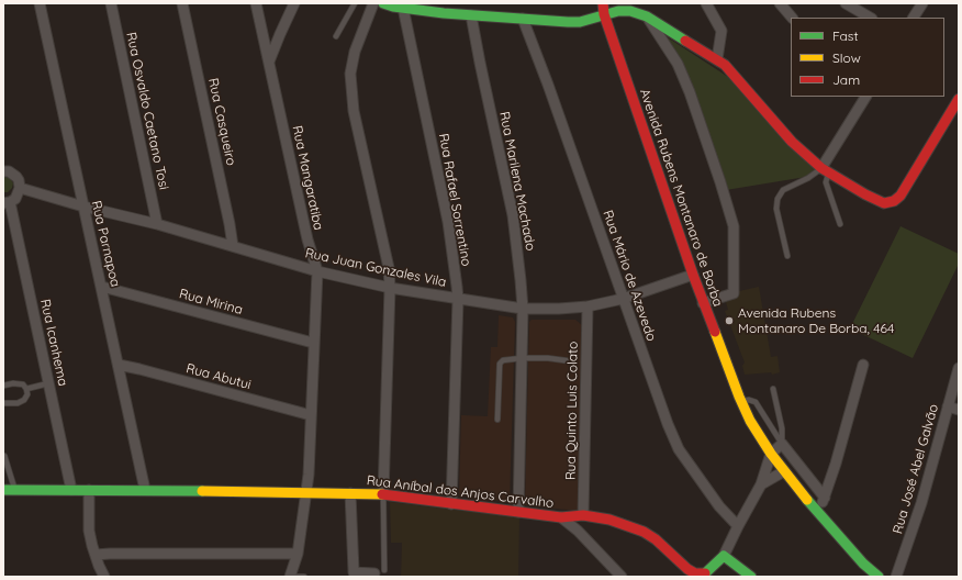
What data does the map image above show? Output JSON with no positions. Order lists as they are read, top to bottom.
{
  "streets": {
    "street": [
      "Rua Osvaldo Caetano Tosi",
      "Rua Casqueiro",
      "Rua Mangaratiba",
      "Rua Marilena Machado",
      "Avenida Rubens Montanaro de Borba",
      "Rua Rafael Sorrentino",
      "Rua Parnapoa",
      "Rua Juan Gonzales Vila",
      "Rua Mário de Azevedo",
      "Rua Mirina",
      "Rua Icanhema",
      "Rua Abutui",
      "Rua Quinto Luis Colato",
      "Rua José Abel Galvão",
      "Rua Aníbal dos Anjos Carvalho"
    ]
  },
  "crossings": [
    ["Rua Osvaldo Caetano Tosi", "Rua Juan Gonzales Vila"],
    ["Rua Casqueiro", "Rua Juan Gonzales Vila"],
    ["Rua Mangaratiba", "Rua Juan Gonzales Vila"],
    ["Rua Mangaratiba", "Rua Mirina"],
    ["Rua Mangaratiba", "Rua Abutui"],
    ["Rua Mangaratiba", "Rua Aníbal dos Anjos Carvalho"],
    ["Rua Marilena Machado", "Rua Juan Gonzales Vila"],
    ["Rua Marilena Machado", "Rua Aníbal dos Anjos Carvalho"],
    ["Avenida Rubens Montanaro de Borba", "Rua Juan Gonzales Vila"],
    ["Rua Rafael Sorrentino", "Rua Juan Gonzales Vila"],
    ["Rua Rafael Sorrentino", "Rua Aníbal dos Anjos Carvalho"],
    ["Rua Parnapoa", "Rua Juan Gonzales Vila"],
    ["Rua Parnapoa", "Rua Mirina"],
    ["Rua Parnapoa", "Rua Abutui"],
    ["Rua Parnapoa", "Rua Aníbal dos Anjos Carvalho"],
    ["Rua Juan Gonzales Vila", "Rua Mário de Azevedo"],
    ["Rua Juan Gonzales Vila", "Rua Quinto Luis Colato"],
    ["Rua Icanhema", "Rua Aníbal dos Anjos Carvalho"],
    ["Rua Quinto Luis Colato", "Rua Aníbal dos Anjos Carvalho"]
  ],
  "places": ["Avenida Rubens Montanaro De Borba, 464"],
  "legend": ["Fast", "Slow", "Jam"]
}
